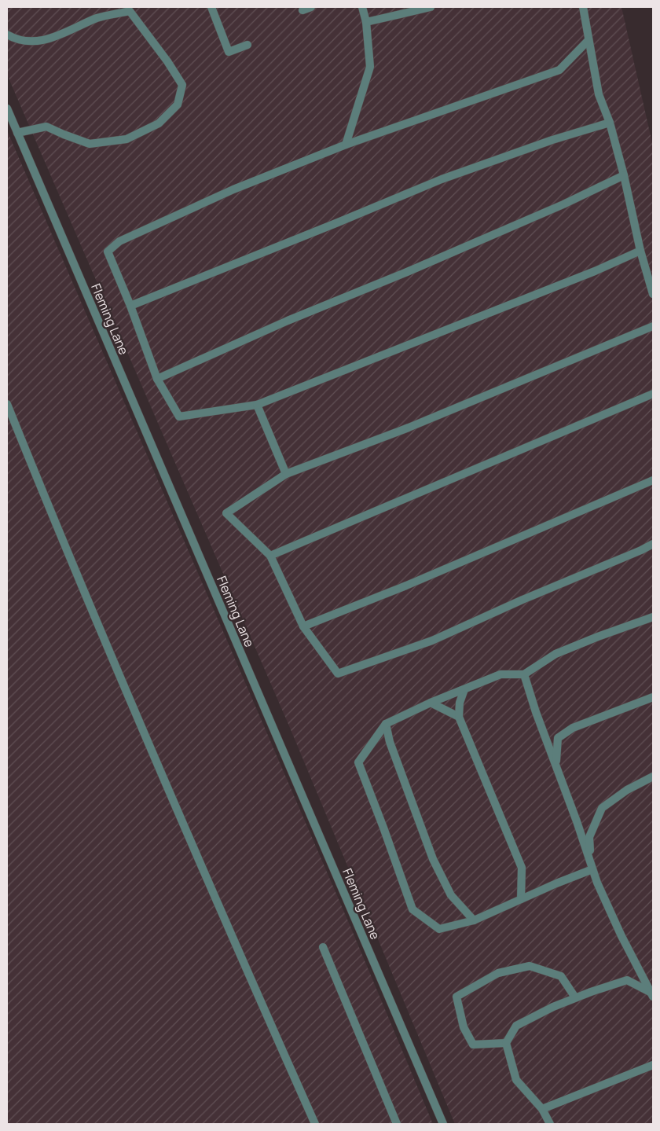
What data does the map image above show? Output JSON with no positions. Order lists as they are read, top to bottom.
{
  "streets": {
    "lane": ["Fleming Lane"]
  }
}
